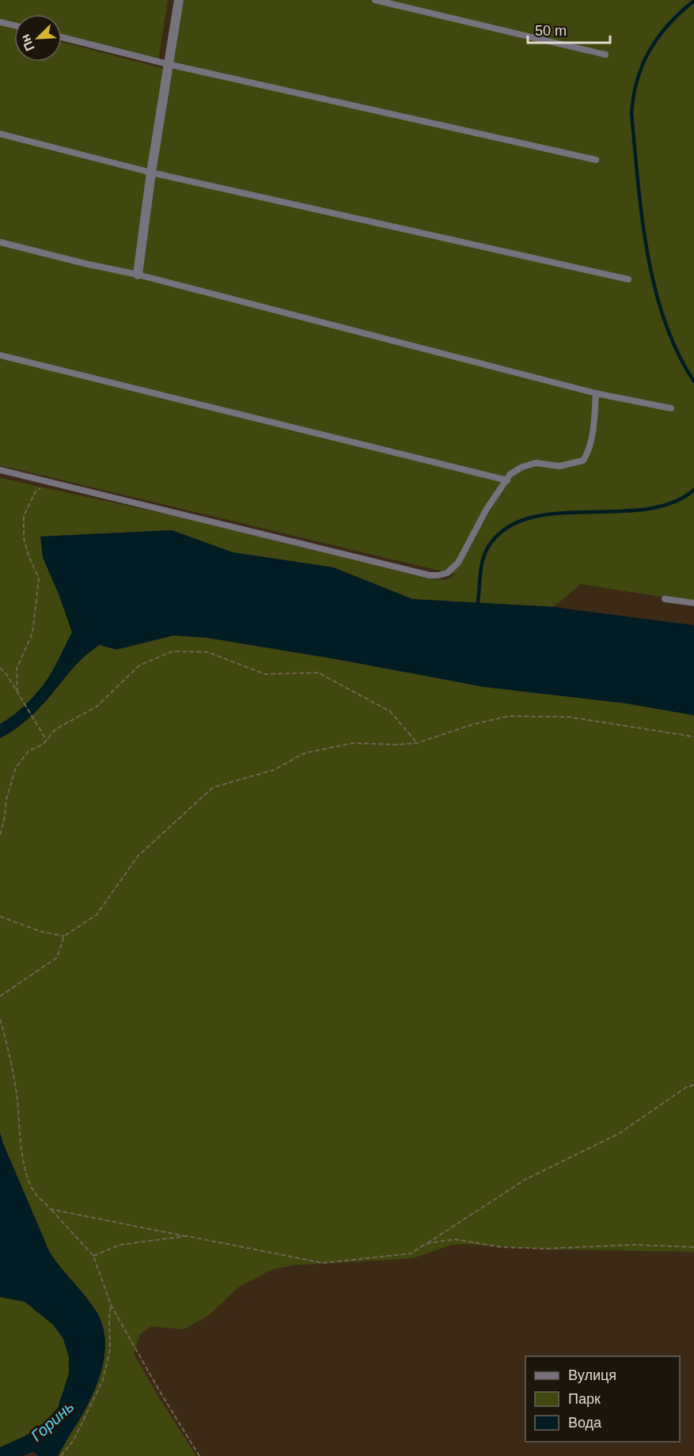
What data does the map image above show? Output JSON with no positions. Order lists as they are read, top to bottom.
{
  "water": ["Горинь"],
  "legend": ["Вулиця", "Парк", "Вода"],
  "scale_bar": "50 m",
  "north": "bottom left"
}
